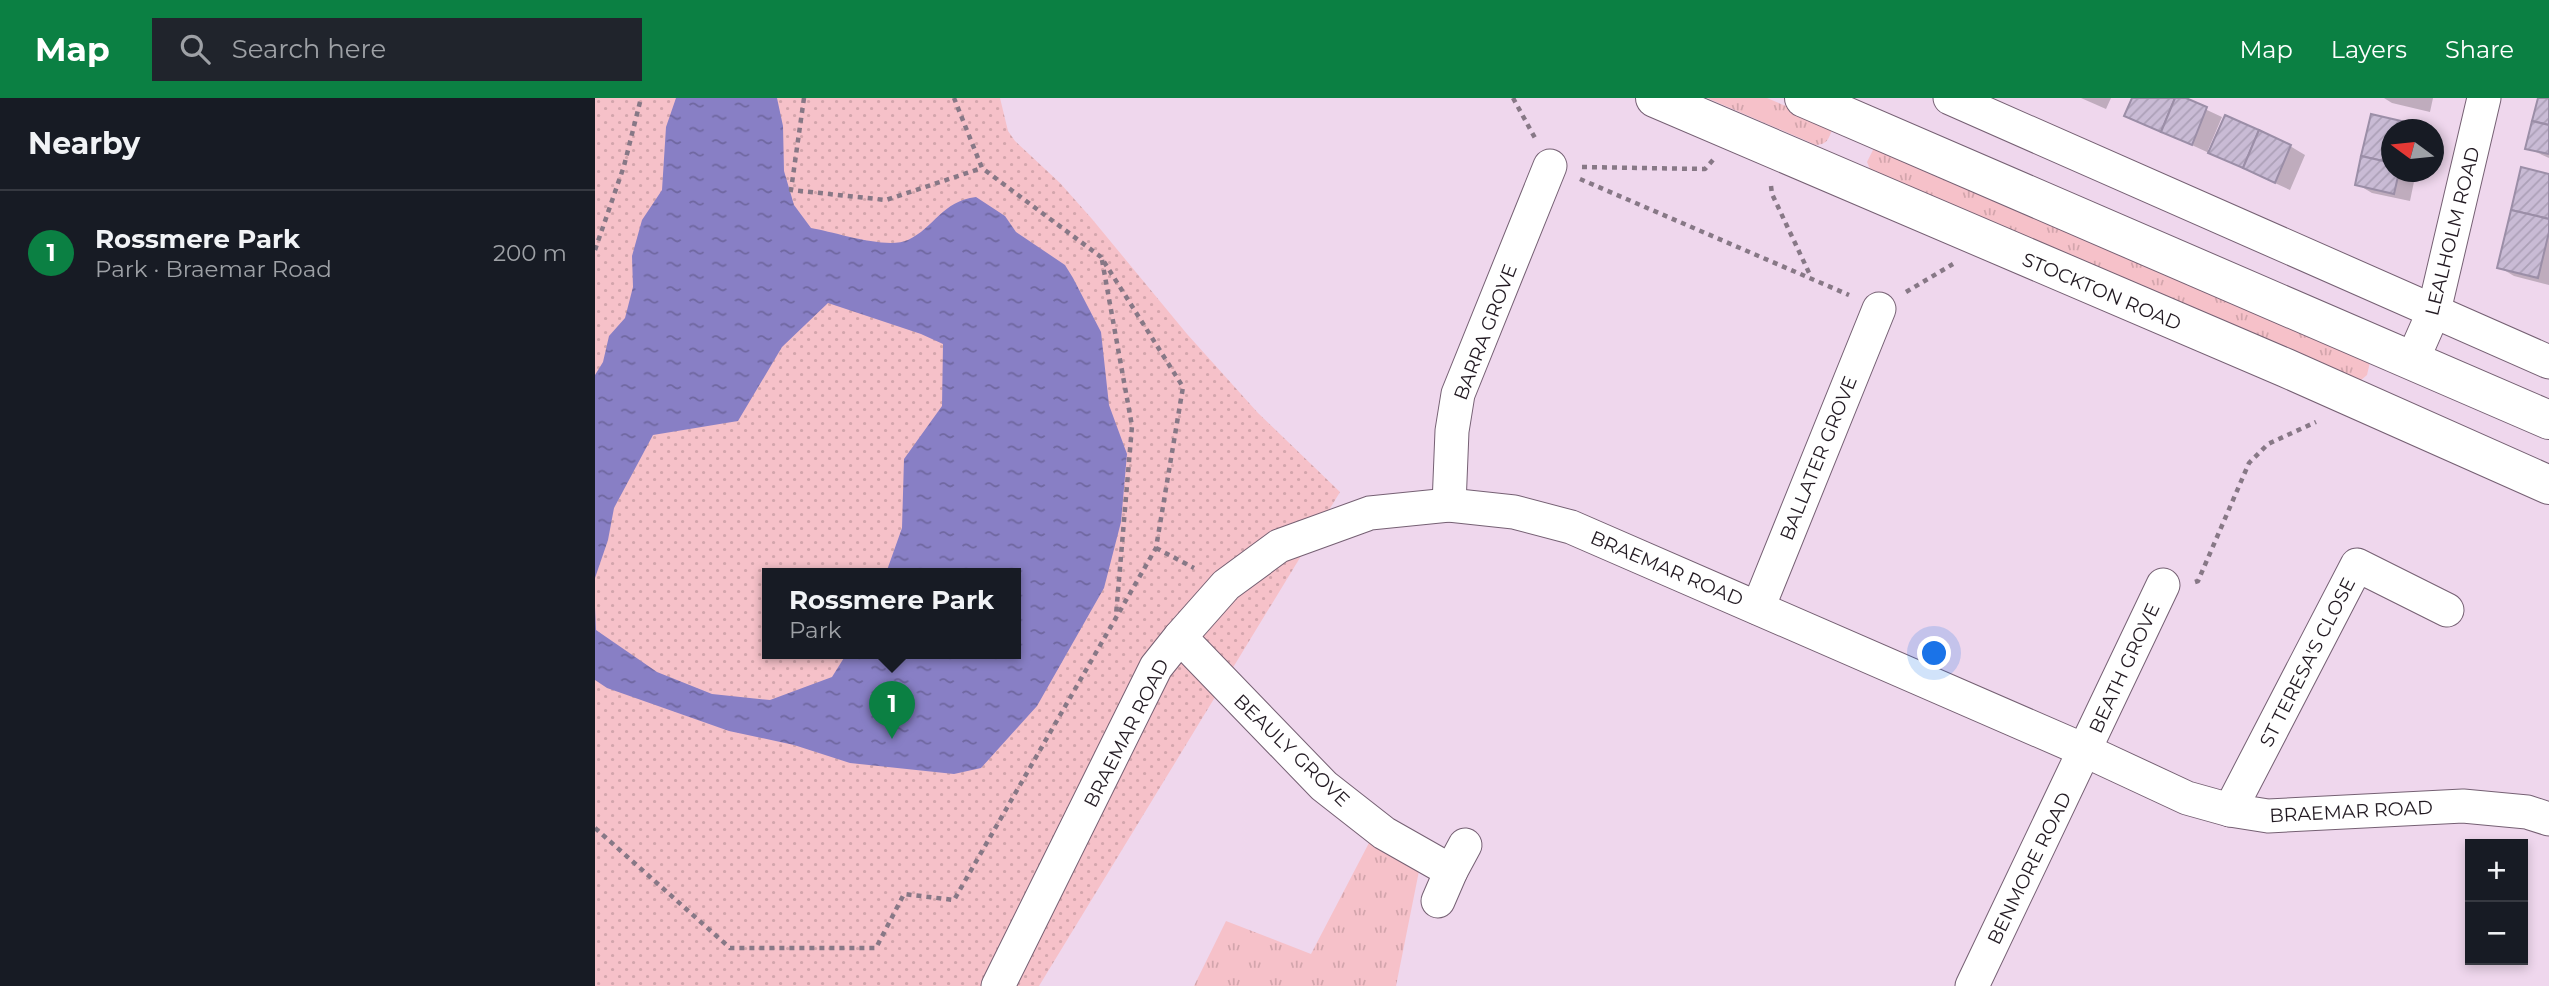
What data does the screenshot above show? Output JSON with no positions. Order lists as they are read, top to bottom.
{
  "streets": {
    "highway": ["STOCKTON ROAD"],
    "street": [
      "LEALHOLM ROAD",
      "BARRA GROVE",
      "BALLATER GROVE",
      "BRAEMAR ROAD",
      "ST TERESA'S CLOSE",
      "BEATH GROVE",
      "BEAULY GROVE",
      "BENMORE ROAD"
    ]
  },
  "crossings": [
    ["BARRA GROVE", "BRAEMAR ROAD"],
    ["BALLATER GROVE", "BRAEMAR ROAD"],
    ["BRAEMAR ROAD", "ST TERESA'S CLOSE"],
    ["BRAEMAR ROAD", "BEATH GROVE"],
    ["BRAEMAR ROAD", "BEAULY GROVE"],
    ["BRAEMAR ROAD", "BENMORE ROAD"],
    ["BEATH GROVE", "BENMORE ROAD"]
  ],
  "north": "left",
  "page": {
    "header": "Map",
    "search": "Search here",
    "nav": ["Map", "Layers", "Share"],
    "heading": "Nearby",
    "list": [
      {
        "mark": "1",
        "name": "Rossmere Park",
        "note": "Park · Braemar Road",
        "value": "200 m"
      }
    ],
    "popup": ["Rossmere Park", "Park"],
    "pins": "1",
    "map_buttons": ["+", "−"]
  }
}
